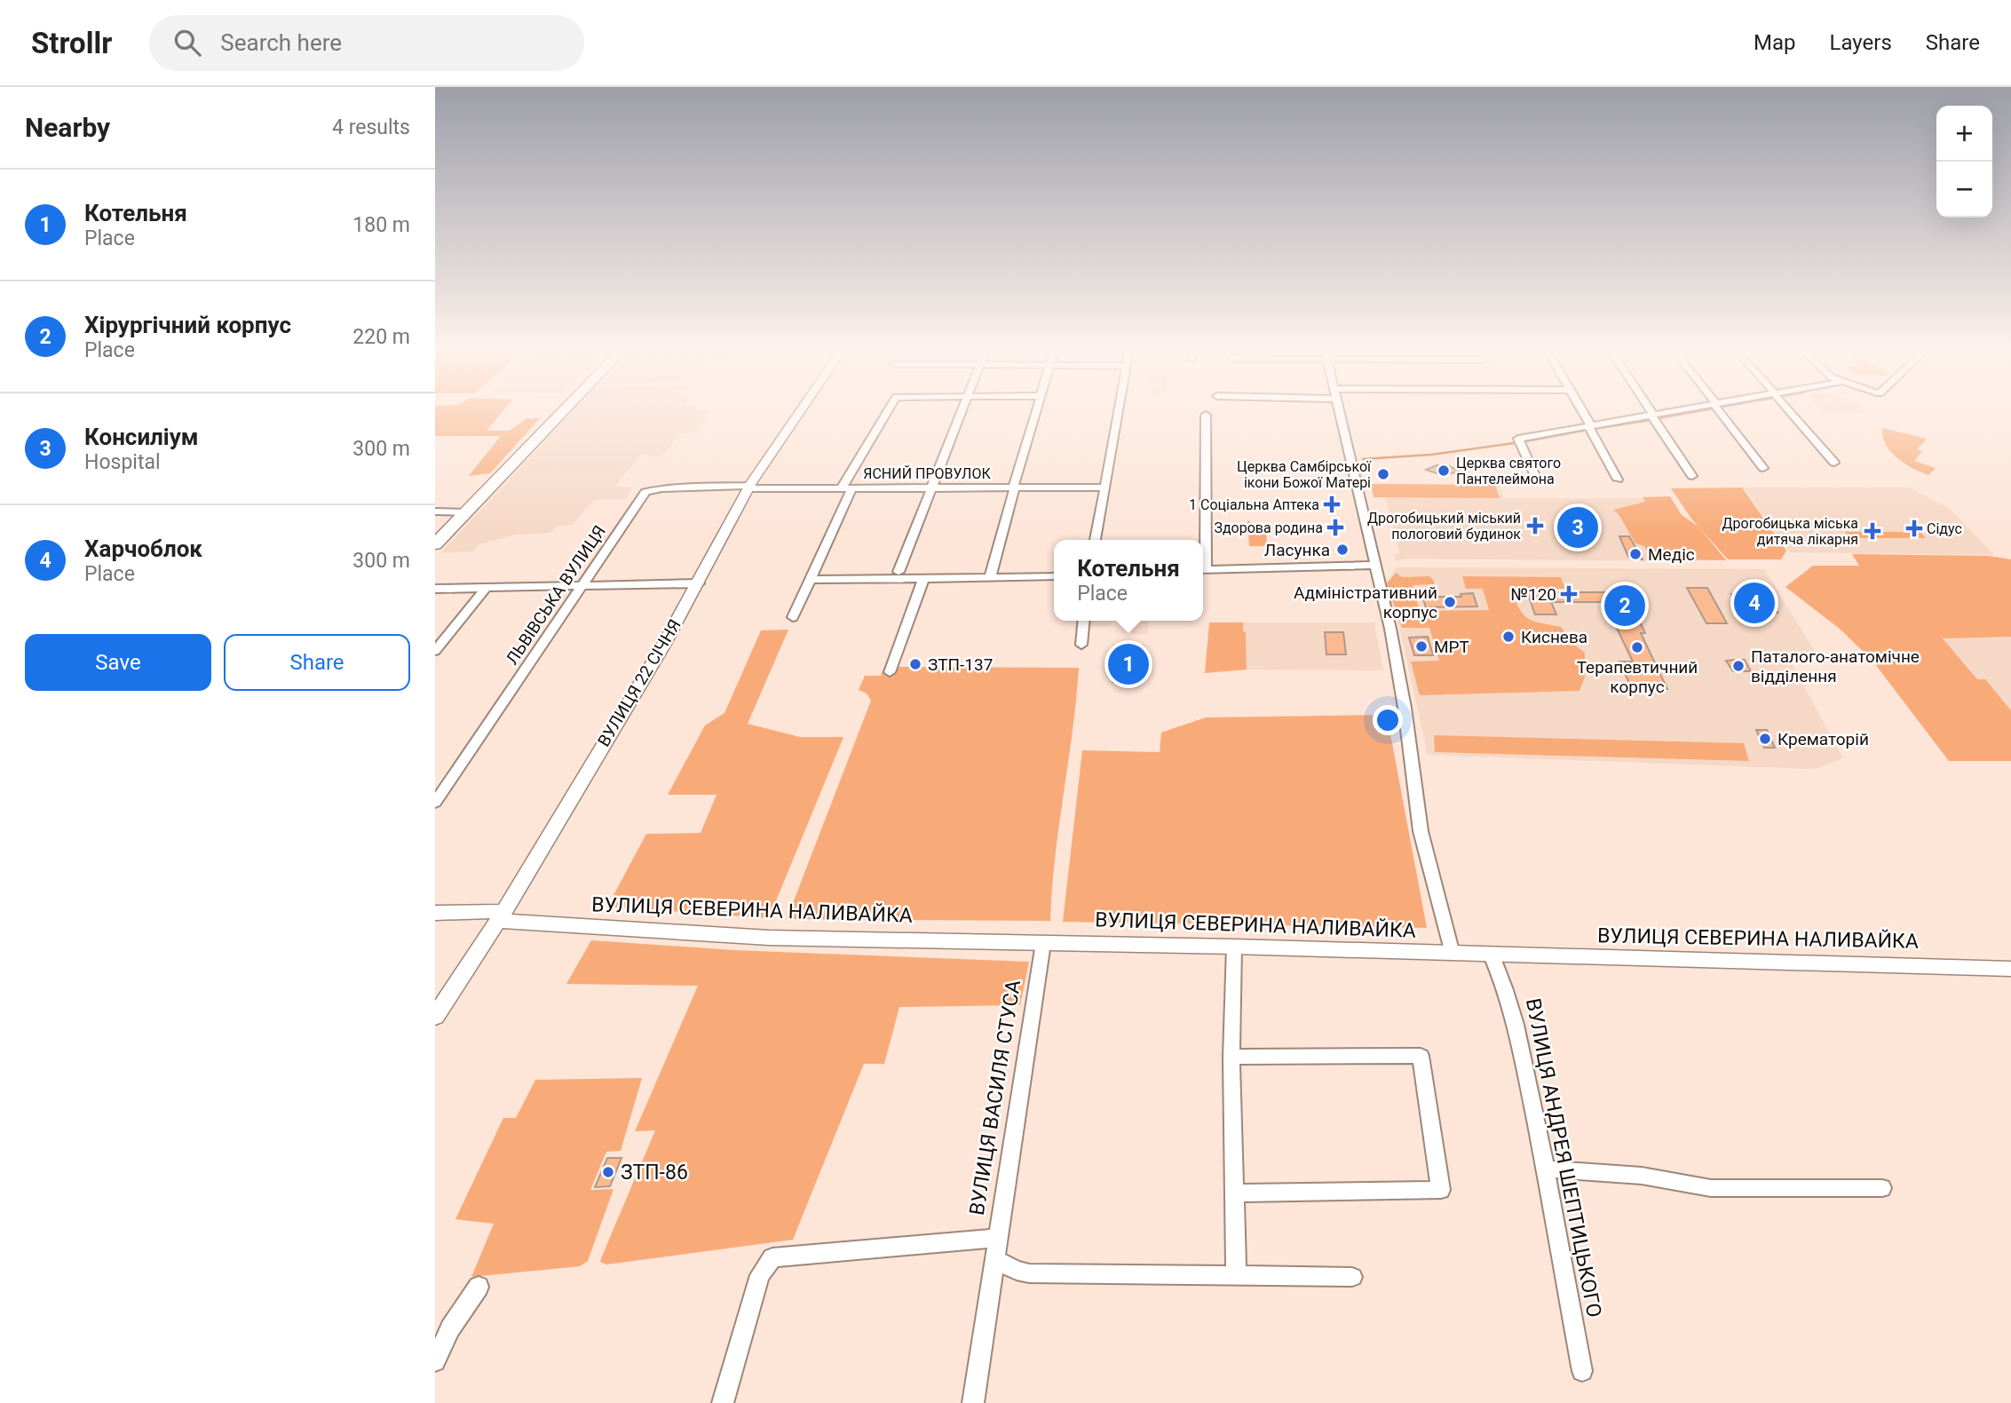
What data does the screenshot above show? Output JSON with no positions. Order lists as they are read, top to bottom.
{
  "streets": {
    "street": [
      "ЯСНИЙ ПРОВУЛОК",
      "ЛЬВІВСЬКА ВУЛИЦЯ",
      "ВУЛИЦЯ 22 СІЧНЯ",
      "ВУЛИЦЯ СЕВЕРИНА НАЛИВАЙКА",
      "ВУЛИЦЯ ВАСИЛЯ СТУСА",
      "ВУЛИЦЯ АНДРЕЯ ШЕПТИЦЬКОГО"
    ]
  },
  "crossings": [
    ["ЯСНИЙ ПРОВУЛОК", "ЛЬВІВСЬКА ВУЛИЦЯ"],
    ["ЯСНИЙ ПРОВУЛОК", "ВУЛИЦЯ 22 СІЧНЯ"],
    ["ЛЬВІВСЬКА ВУЛИЦЯ", "ВУЛИЦЯ 22 СІЧНЯ"],
    ["ВУЛИЦЯ 22 СІЧНЯ", "ВУЛИЦЯ СЕВЕРИНА НАЛИВАЙКА"],
    ["ВУЛИЦЯ СЕВЕРИНА НАЛИВАЙКА", "ВУЛИЦЯ ВАСИЛЯ СТУСА"],
    ["ВУЛИЦЯ СЕВЕРИНА НАЛИВАЙКА", "ВУЛИЦЯ АНДРЕЯ ШЕПТИЦЬКОГО"]
  ],
  "places": {
    "other": [
      "Церква святого Пантелеймона",
      "Церква Самбірської ікони Божої Матері",
      "Ласунка",
      "Медіс",
      "Адміністративний корпус",
      "Киснева",
      "МРТ",
      "Терапевтичний корпус",
      "ЗТП-137",
      "Паталого-анатомічне відділення",
      "Крематорій",
      "ЗТП-86"
    ],
    "health": [
      "1 Соціальна Аптека",
      "Дрогобицький міський пологовий будинок",
      "Здорова родина",
      "Сідус",
      "Дрогобицька міська дитяча лікарня",
      "№120"
    ]
  },
  "page": {
    "header": "Strollr",
    "search": "Search here",
    "nav": ["Map", "Layers", "Share"],
    "heading": ["Nearby", "4 results"],
    "map_buttons": ["+", "−"],
    "list": [
      {
        "mark": "1",
        "name": "Котельня",
        "note": "Place",
        "value": "180 m"
      },
      {
        "mark": "2",
        "name": "Хірургічний корпус",
        "note": "Place",
        "value": "220 m"
      },
      {
        "mark": "3",
        "name": "Консиліум",
        "note": "Hospital",
        "value": "300 m"
      },
      {
        "mark": "4",
        "name": "Харчоблок",
        "note": "Place",
        "value": "300 m"
      }
    ],
    "pins": [
      "3",
      "4",
      "2",
      "1"
    ],
    "popup": ["Котельня", "Place"],
    "buttons": ["Save", "Share"]
  }
}
